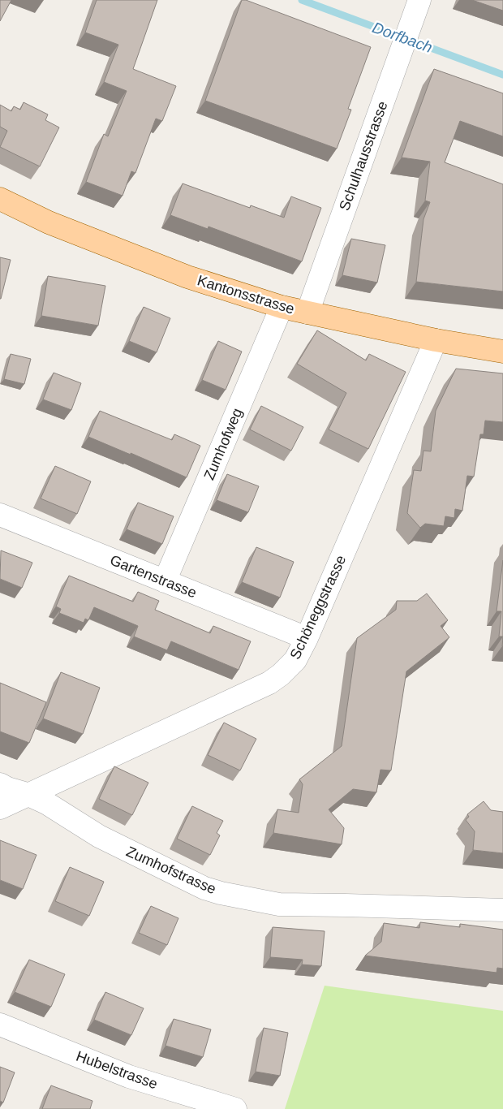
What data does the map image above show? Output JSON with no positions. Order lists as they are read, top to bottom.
{
  "streets": {
    "main road": ["Kantonsstrasse"],
    "street": [
      "Schulhausstrasse",
      "Zumhofweg",
      "Gartenstrasse",
      "Schöneggstrasse",
      "Zumhofstrasse",
      "Hubelstrasse"
    ]
  },
  "crossings": [
    ["Schulhausstrasse", "Kantonsstrasse"],
    ["Kantonsstrasse", "Zumhofweg"],
    ["Kantonsstrasse", "Schöneggstrasse"],
    ["Zumhofweg", "Gartenstrasse"],
    ["Gartenstrasse", "Schöneggstrasse"],
    ["Schöneggstrasse", "Zumhofstrasse"]
  ],
  "water": ["Dorfbach"]
}
